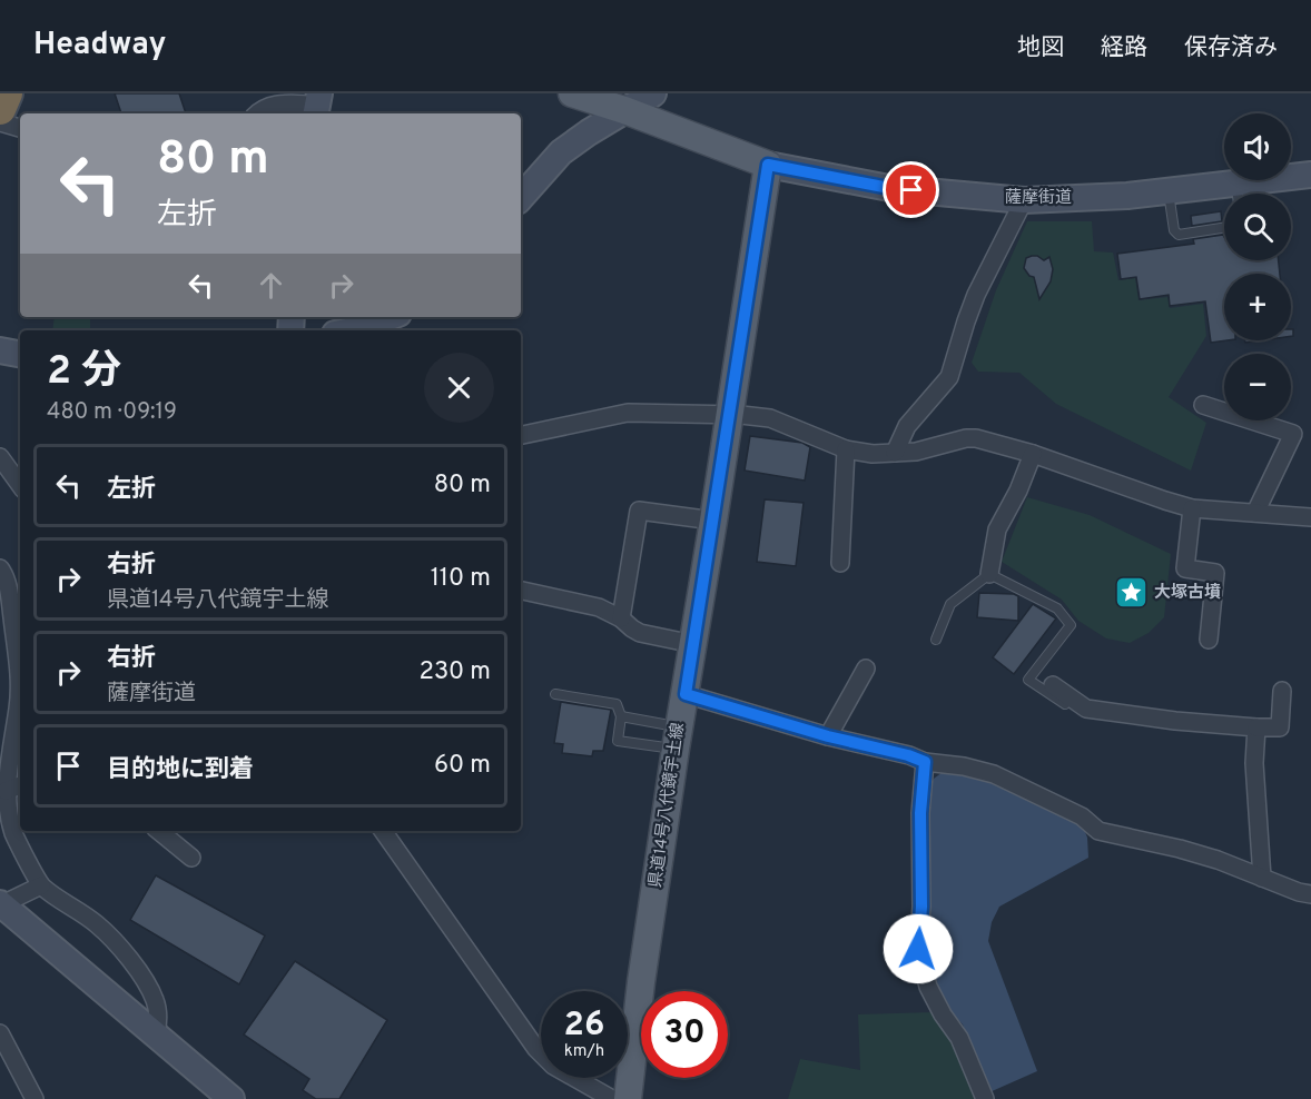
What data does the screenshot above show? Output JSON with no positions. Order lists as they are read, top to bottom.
{
  "streets": {
    "main road": ["県道14号八代鏡宇土線"],
    "street": ["薩摩街道"]
  },
  "crossings": [
    ["薩摩街道", "県道14号八代鏡宇土線"]
  ],
  "places": {
    "place": ["大塚古墳"]
  },
  "page": {
    "header": "Headway",
    "nav": ["地図", "経路", "保存済み"],
    "map_buttons": ["+", "−"],
    "turn": ["80 m", "左折"],
    "heading": ["2 分", "480 m · 09:19"],
    "list": [
      {
        "name": "左折",
        "value": "80 m"
      },
      {
        "name": "右折",
        "note": "県道14号八代鏡宇土線",
        "value": "110 m"
      },
      {
        "name": "右折",
        "note": "薩摩街道",
        "value": "230 m"
      },
      {
        "name": "目的地に到着",
        "value": "60 m"
      }
    ],
    "speed": "26 km/h",
    "limit": "30"
  }
}
